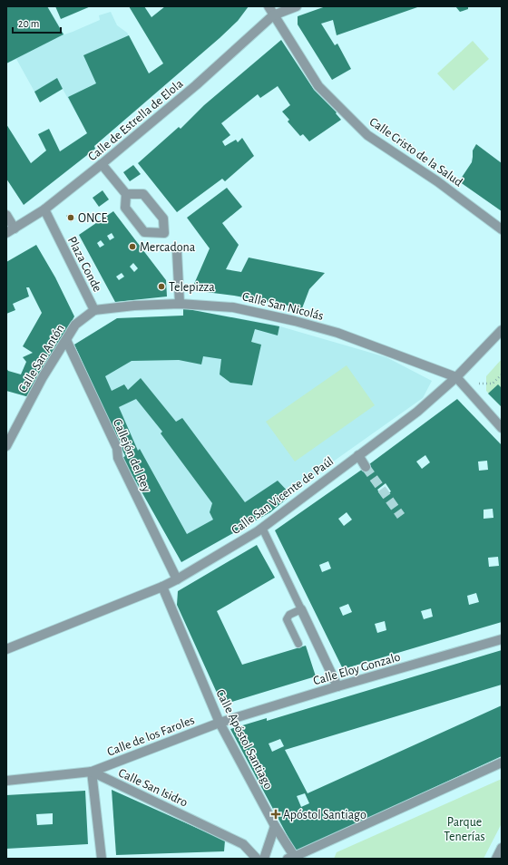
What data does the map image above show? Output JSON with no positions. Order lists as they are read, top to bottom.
{
  "streets": {
    "street": [
      "Calle de Estrella de Elola",
      "Calle Cristo de la Salud",
      "Plaza Conde",
      "Calle San Nicolás",
      "Calle San Antón",
      "Callejón del Rey",
      "Calle San Vicente de Paúl",
      "Calle Eloy Gonzalo",
      "Calle de los Faroles",
      "Calle Apóstol Santiago",
      "Calle San Isidro"
    ]
  },
  "crossings": [
    ["Calle de Estrella de Elola", "Calle Cristo de la Salud"],
    ["Calle de Estrella de Elola", "Plaza Conde"],
    ["Plaza Conde", "Calle San Nicolás"],
    ["Plaza Conde", "Calle San Antón"],
    ["Calle San Nicolás", "Calle San Antón"],
    ["Calle San Nicolás", "Calle San Vicente de Paúl"],
    ["Calle San Antón", "Callejón del Rey"],
    ["Callejón del Rey", "Calle San Vicente de Paúl"],
    ["Calle San Vicente de Paúl", "Calle Apóstol Santiago"],
    ["Calle Eloy Gonzalo", "Calle de los Faroles"],
    ["Calle Eloy Gonzalo", "Calle Apóstol Santiago"],
    ["Calle de los Faroles", "Calle Apóstol Santiago"],
    ["Calle de los Faroles", "Calle San Isidro"]
  ],
  "parks": ["Parque Tenerías"],
  "places": {
    "other": ["ONCE", "Mercadona", "Telepizza"],
    "health": ["Apóstol Santiago"]
  },
  "scale_bar": "20 m"
}
